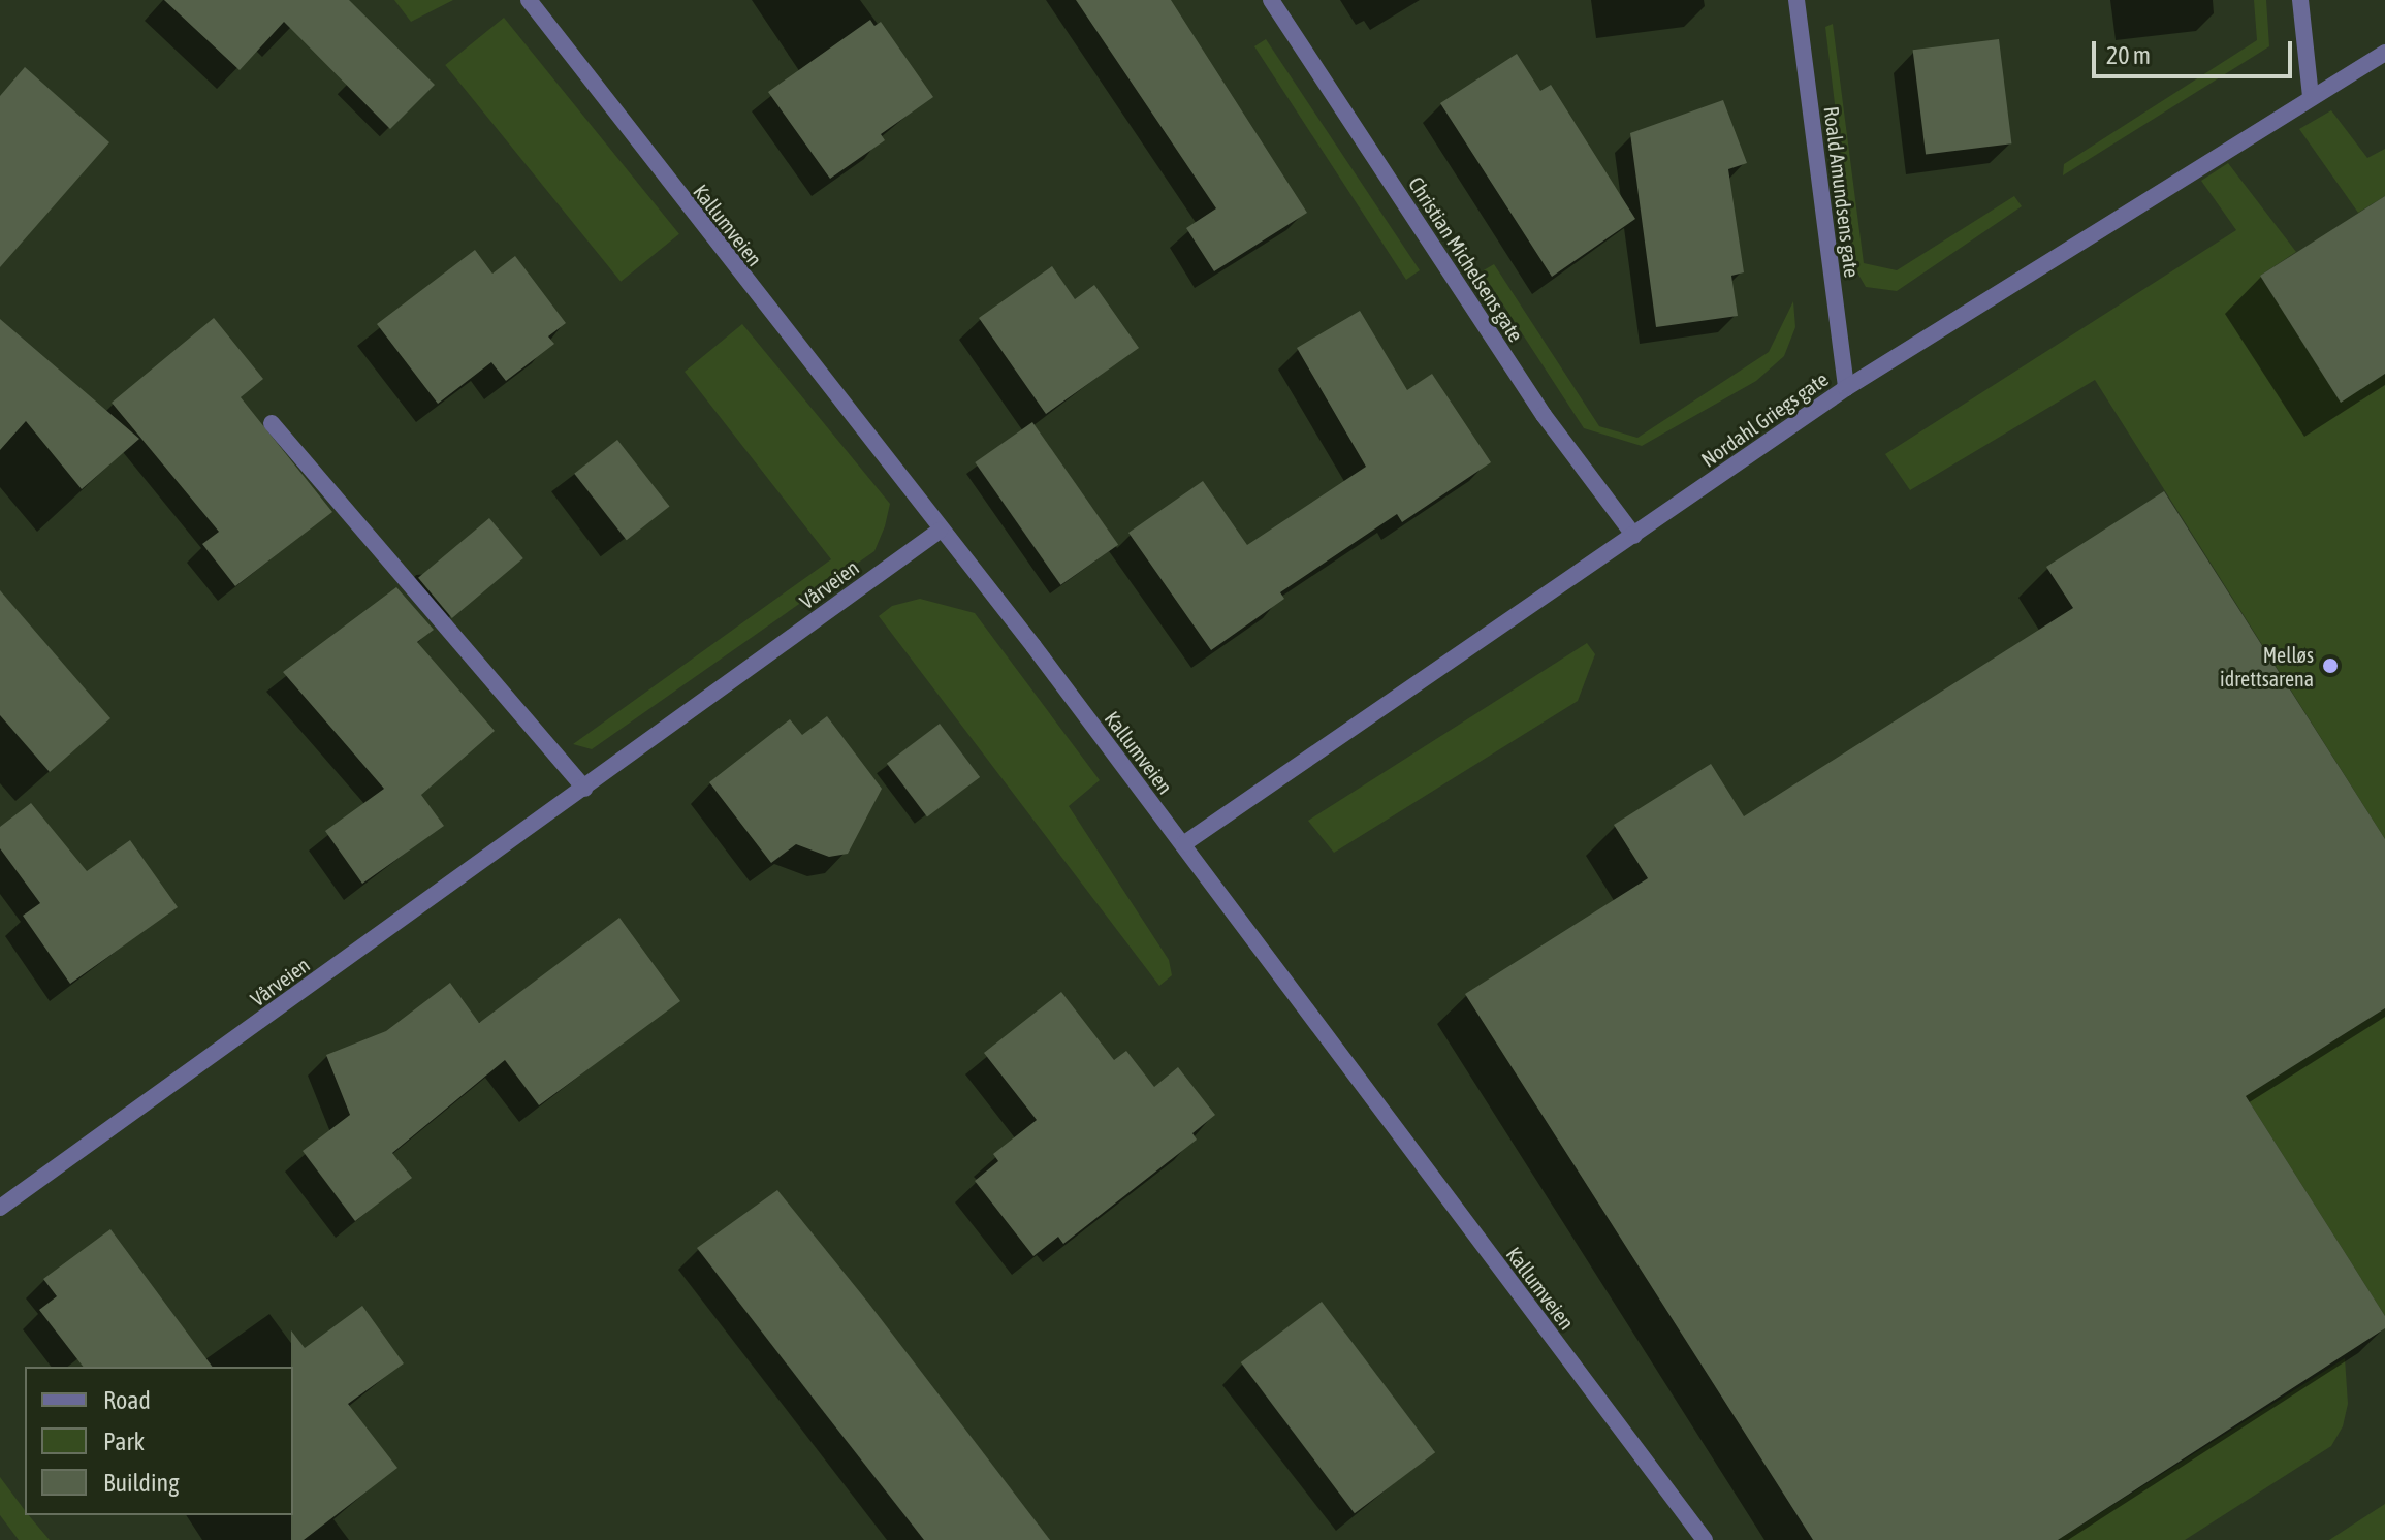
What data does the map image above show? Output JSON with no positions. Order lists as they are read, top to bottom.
{
  "streets": {
    "street": [
      "Roald Amundsens gate",
      "Kallumveien",
      "Christian Michelsens gate",
      "Nordahl Griegs gate",
      "Vårveien"
    ]
  },
  "crossings": [
    ["Roald Amundsens gate", "Nordahl Griegs gate"],
    ["Kallumveien", "Nordahl Griegs gate"],
    ["Kallumveien", "Vårveien"],
    ["Christian Michelsens gate", "Nordahl Griegs gate"]
  ],
  "places": ["Melløs idrettsarena"],
  "legend": ["Road", "Park", "Building"],
  "scale_bar": "20 m"
}
